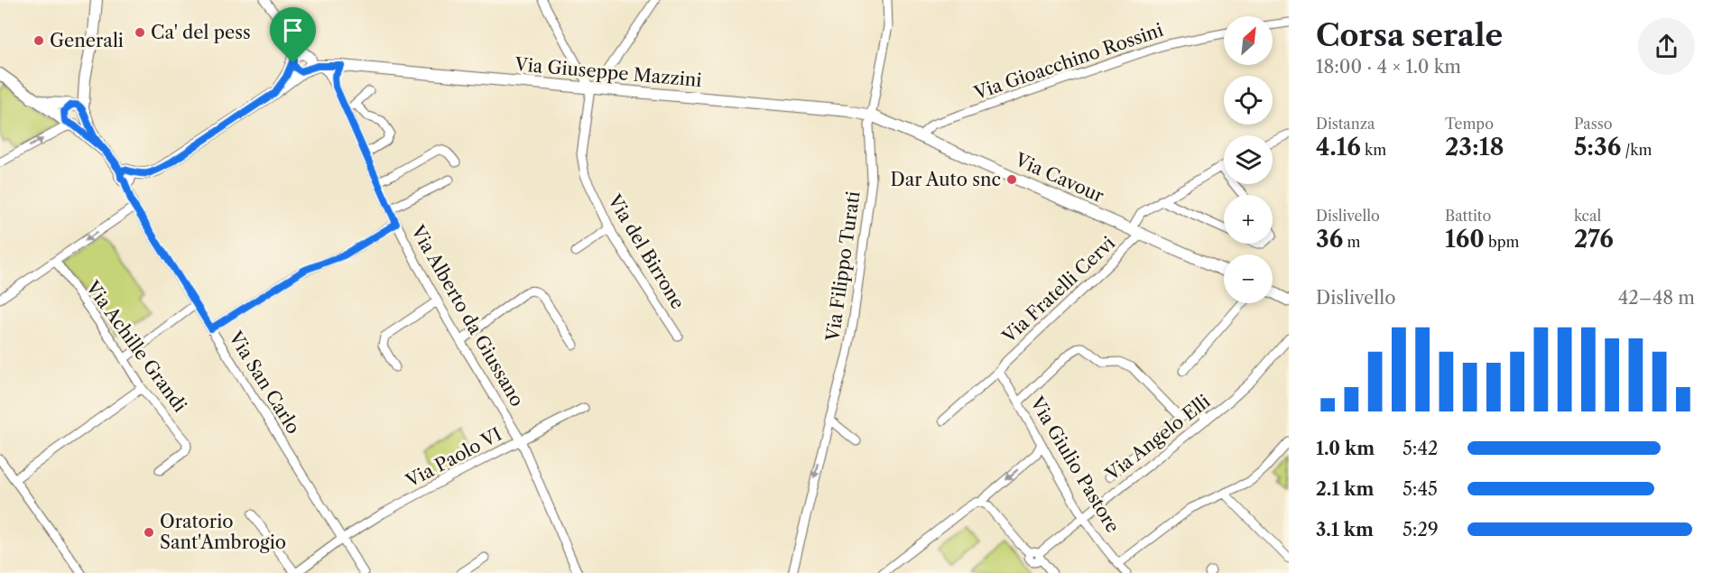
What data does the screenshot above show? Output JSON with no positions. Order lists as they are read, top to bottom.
{
  "streets": {
    "street": [
      "Via Gioacchino Rossini",
      "Via Giuseppe Mazzini",
      "Via Cavour",
      "Via del Birrone",
      "Via Filippo Turati",
      "Via Fratelli Cervi",
      "Via Alberto da Giussano",
      "Via Achille Grandi",
      "Via San Carlo",
      "Via Angelo Elli",
      "Via Paolo VI",
      "Via Giulio Pastore"
    ]
  },
  "crossings": [
    ["Via Gioacchino Rossini", "Via Cavour"],
    ["Via Giuseppe Mazzini", "Via Cavour"],
    ["Via Giuseppe Mazzini", "Via del Birrone"],
    ["Via Giuseppe Mazzini", "Via Filippo Turati"],
    ["Via Giuseppe Mazzini", "Via Alberto da Giussano"],
    ["Via Cavour", "Via Filippo Turati"],
    ["Via Cavour", "Via Fratelli Cervi"],
    ["Via Fratelli Cervi", "Via Giulio Pastore"],
    ["Via Alberto da Giussano", "Via Paolo VI"],
    ["Via San Carlo", "Via Paolo VI"],
    ["Via Angelo Elli", "Via Giulio Pastore"]
  ],
  "places": [
    "Ca' del pess",
    "Generali",
    "Dar Auto snc",
    "Oratorio Sant'Ambrogio"
  ],
  "north": "top right",
  "page": {
    "heading": ["Corsa serale", "18:00 · 4 × 1.0 km"],
    "map_buttons": ["+", "−"],
    "stats": [
      ["Distanza", "4.16 km"],
      ["Tempo", "23:18"],
      ["Passo", "5:36 /km"],
      ["Dislivello", "36 m"],
      ["Battito", "160 bpm"],
      ["kcal", "276"]
    ],
    "chart": ["Dislivello", "42–48 m"],
    "list": [
      {
        "name": "1.0 km",
        "note": "5:42"
      },
      {
        "name": "2.1 km",
        "note": "5:45"
      },
      {
        "name": "3.1 km",
        "note": "5:29"
      }
    ]
  }
}
